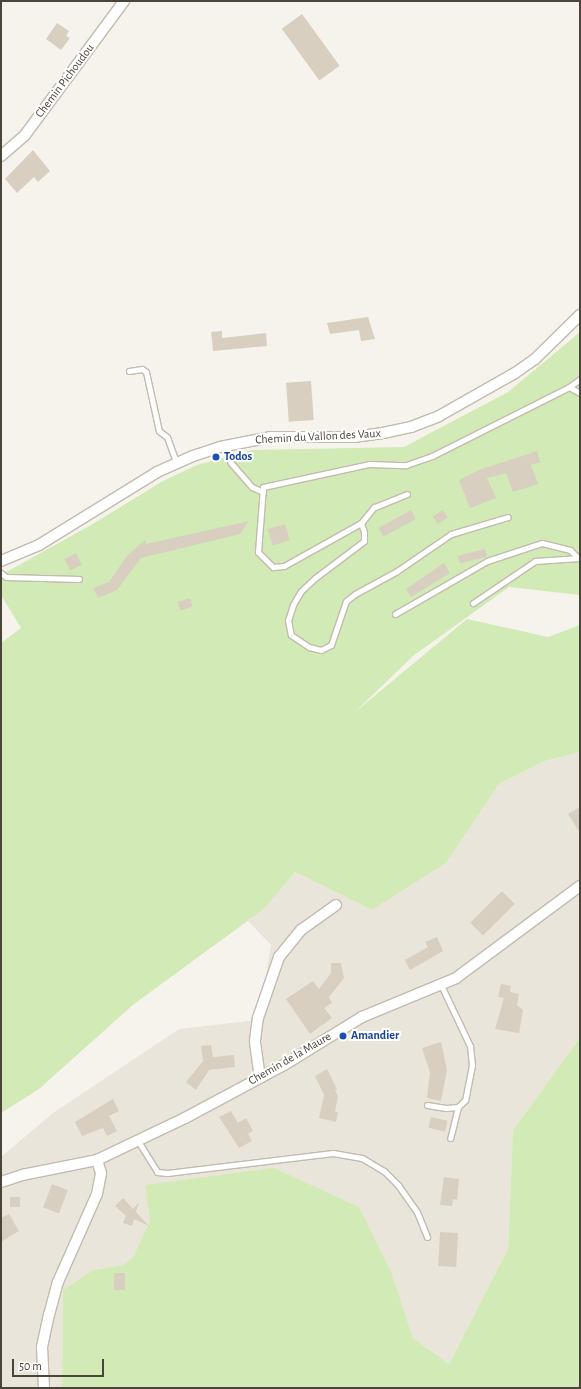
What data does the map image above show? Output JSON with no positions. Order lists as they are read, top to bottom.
{
  "streets": {
    "street": ["Chemin Pichoudou", "Chemin du Vallon des Vaux", "Chemin de la Maure"]
  },
  "places": ["Todos", "Amandier"],
  "scale_bar": "50 m"
}
